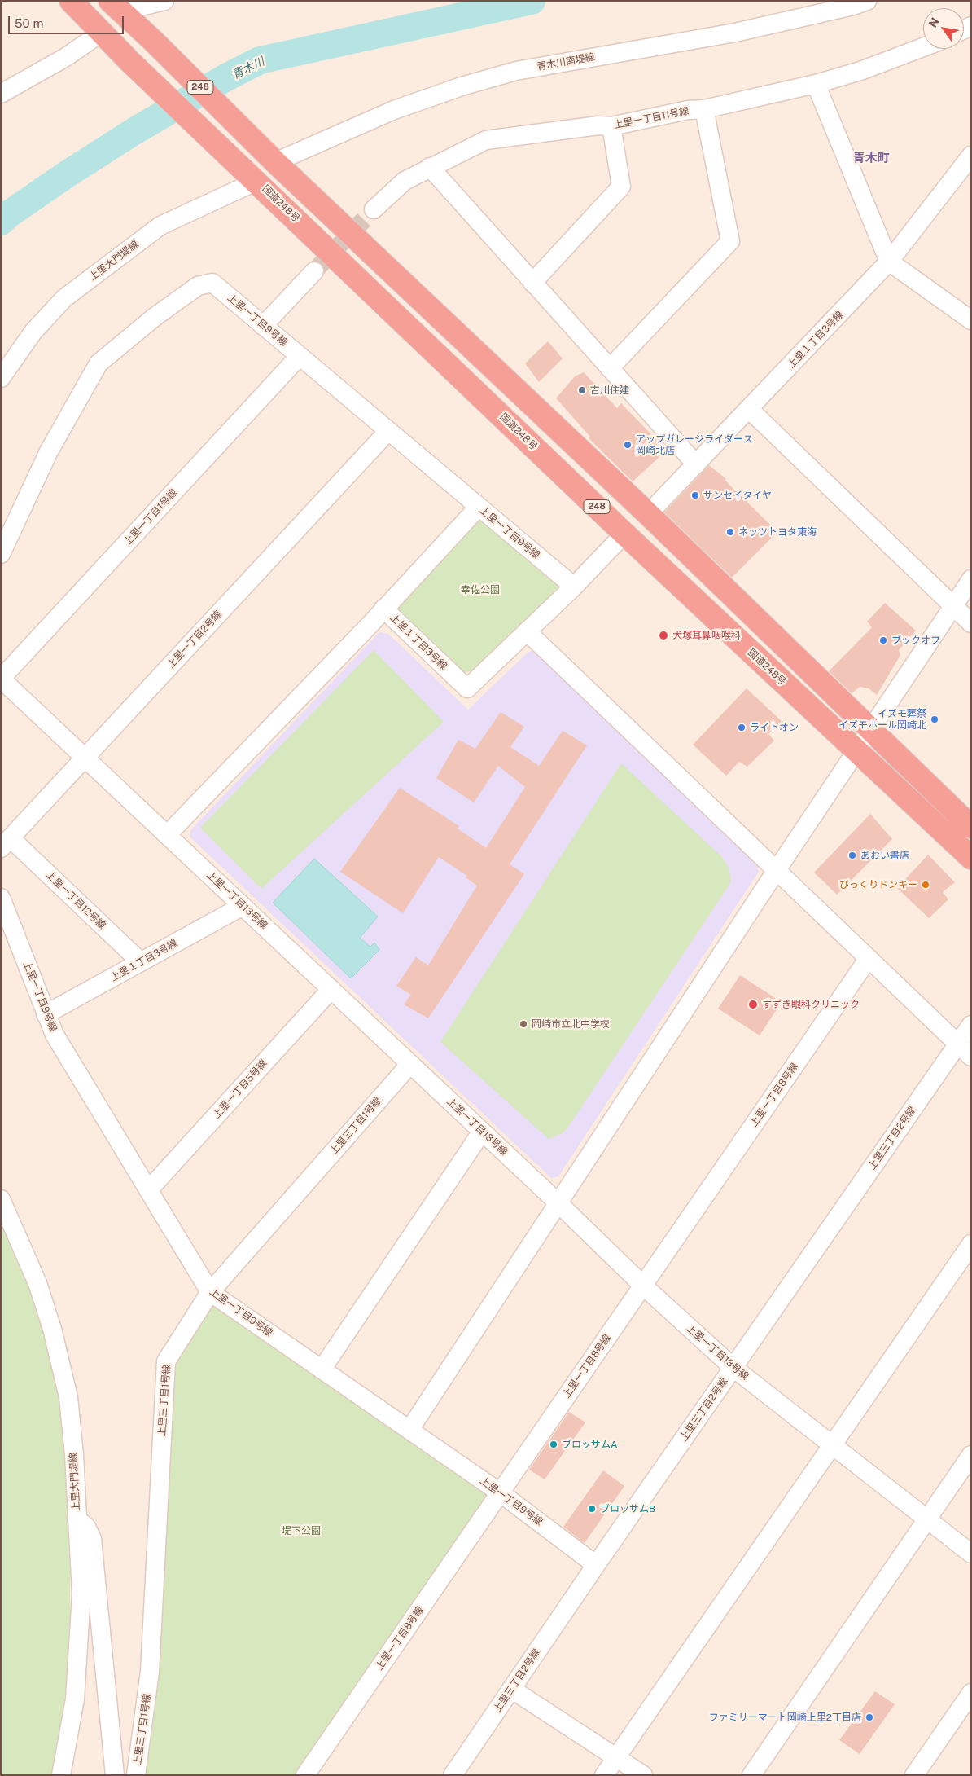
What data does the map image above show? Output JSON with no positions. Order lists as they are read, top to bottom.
{
  "streets": {
    "highway": ["248", "国道248号"],
    "street": [
      "青木川南堤線",
      "上里一丁目11号線",
      "上里大門堤線",
      "上里一丁目9号線",
      "上里１丁目3号線",
      "上里一丁目1号線",
      "上里一丁目2号線",
      "上里一丁目12号線",
      "上里一丁目13号線",
      "上里一丁目5号線",
      "上里一丁目8号線",
      "上里三丁目1号線",
      "上里三丁目2号線"
    ]
  },
  "crossings": [
    ["青木川南堤線", "248"],
    ["248", "上里１丁目3号線"],
    ["国道248号", "上里大門堤線"],
    ["国道248号", "上里１丁目3号線"],
    ["上里一丁目9号線", "上里１丁目3号線"],
    ["上里一丁目9号線", "上里一丁目1号線"],
    ["上里一丁目9号線", "上里一丁目2号線"],
    ["上里一丁目9号線", "上里一丁目5号線"],
    ["上里一丁目9号線", "上里一丁目8号線"],
    ["上里一丁目9号線", "上里三丁目1号線"],
    ["上里一丁目9号線", "上里三丁目2号線"],
    ["上里１丁目3号線", "上里一丁目12号線"],
    ["上里１丁目3号線", "上里一丁目13号線"],
    ["上里一丁目1号線", "上里一丁目13号線"],
    ["上里一丁目2号線", "上里一丁目12号線"],
    ["上里一丁目2号線", "上里一丁目13号線"],
    ["上里一丁目13号線", "上里一丁目5号線"],
    ["上里一丁目13号線", "上里一丁目8号線"],
    ["上里一丁目13号線", "上里三丁目1号線"],
    ["上里一丁目13号線", "上里三丁目2号線"]
  ],
  "districts": ["青木町"],
  "water": ["青木川"],
  "parks": ["幸佐公園", "堤下公園"],
  "places": [
    "吉川住建",
    "アップガレージライダース 岡崎北店",
    "サンセイタイヤ",
    "ネッツトヨタ東海",
    "犬塚耳鼻咽喉科",
    "ブックオフ",
    "イズモ葬祭 イズモホール岡崎北",
    "ライトオン",
    "あおい書店",
    "びっくりドンキー",
    "すずき眼科クリニック",
    "岡崎市立北中学校",
    "ブロッサムA",
    "ブロッサムB",
    "ファミリーマート岡崎上里2丁目店"
  ],
  "scale_bar": "50 m",
  "north": "top left"
}
